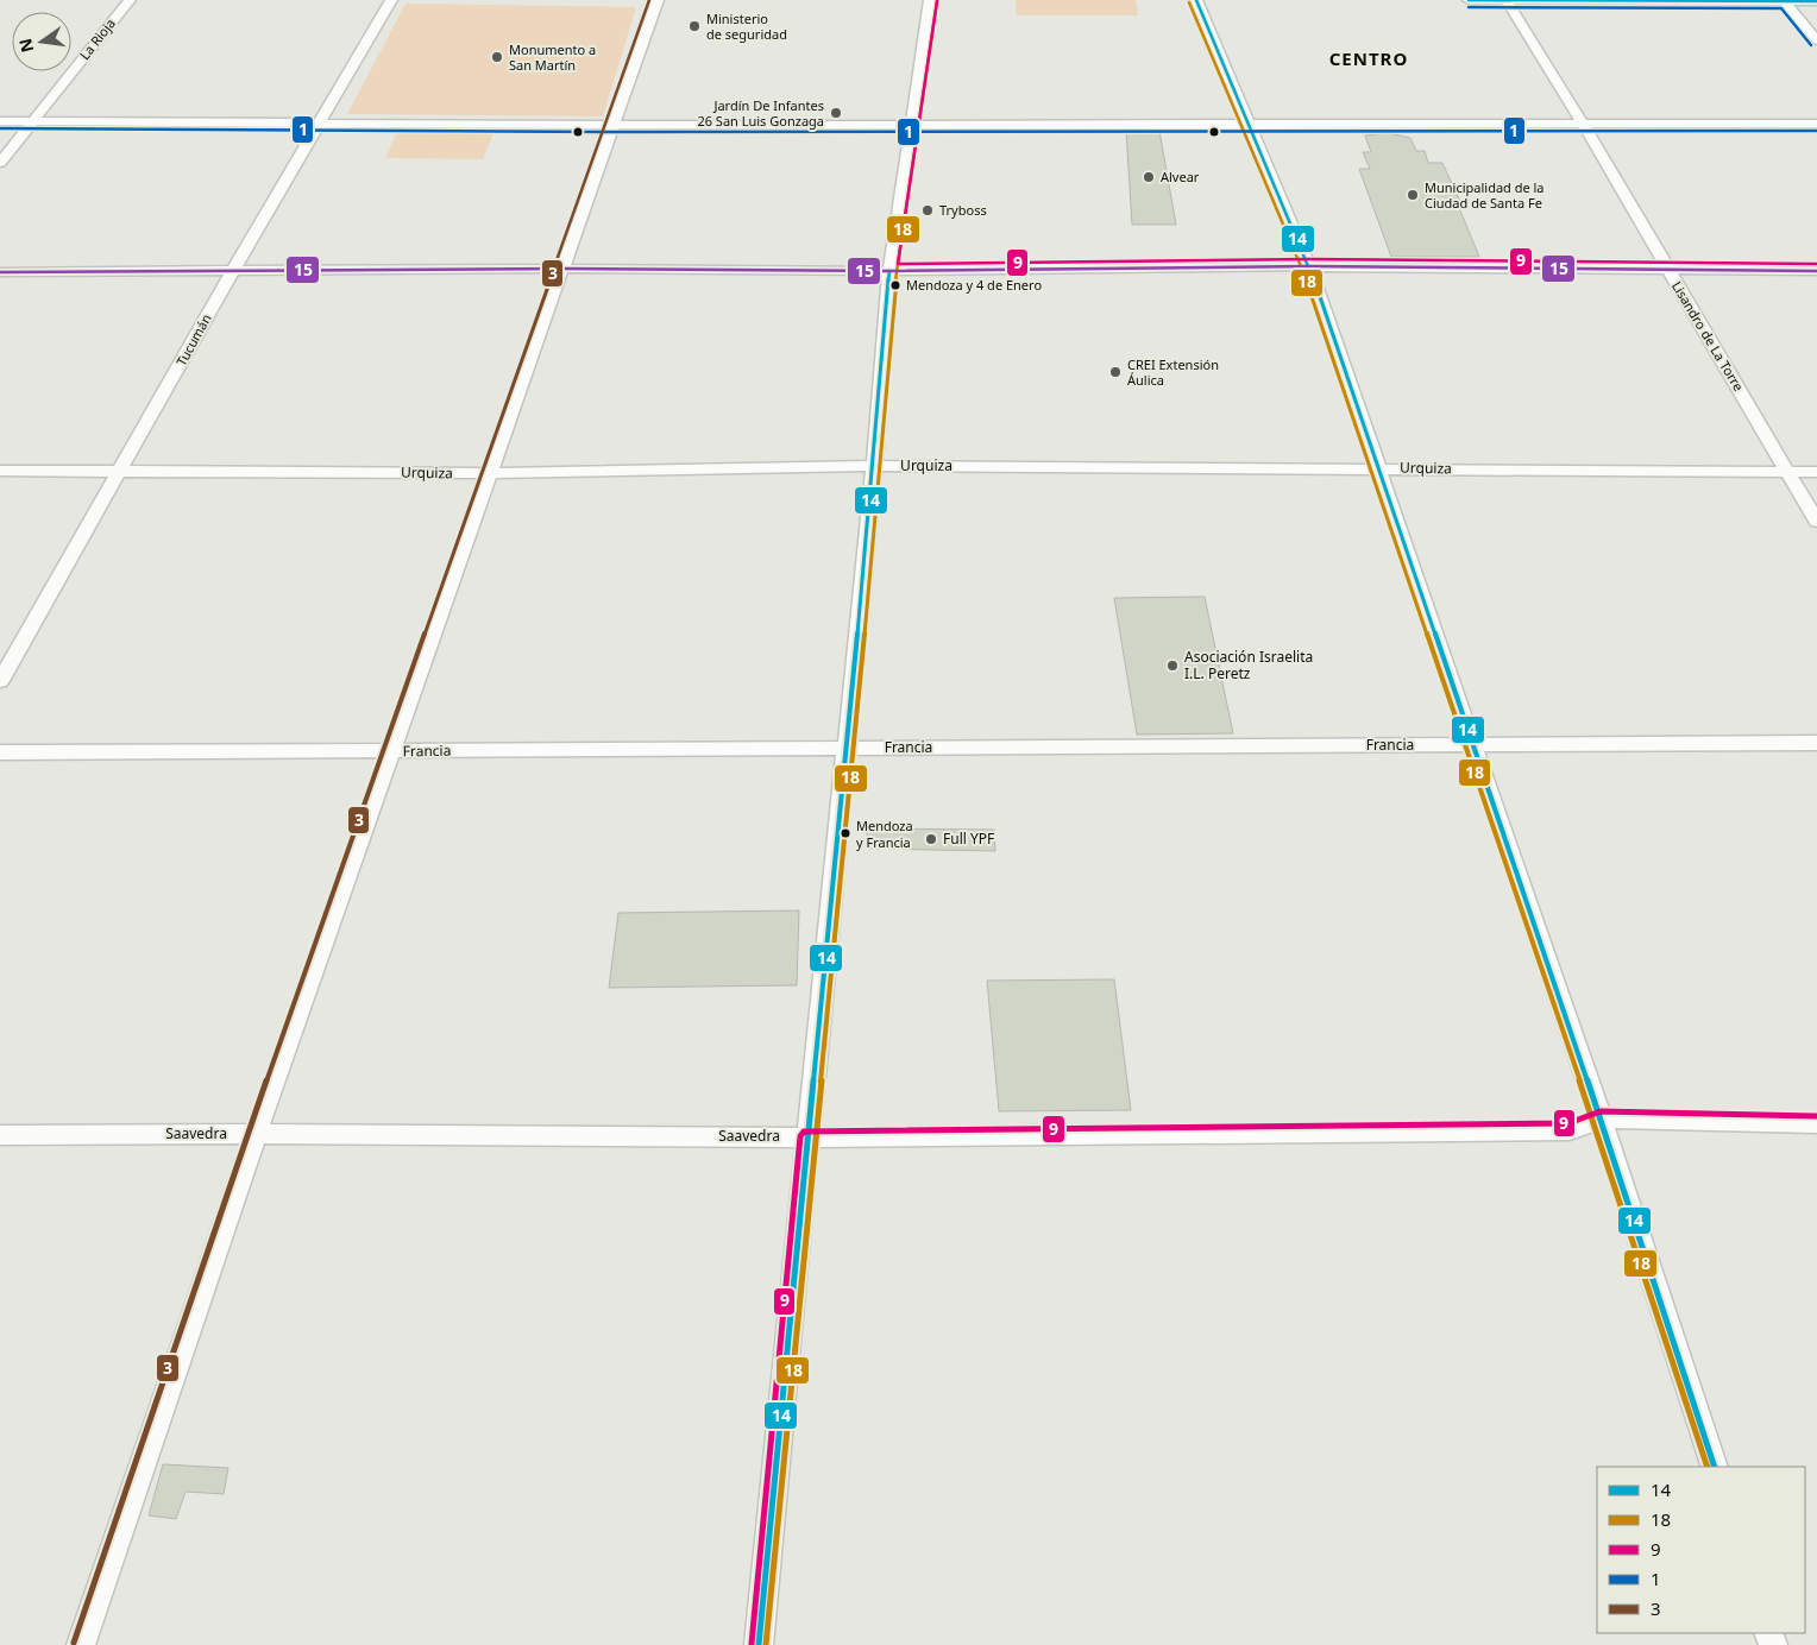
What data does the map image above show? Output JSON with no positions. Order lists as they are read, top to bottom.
{
  "streets": {
    "street": [
      "La Rioja",
      "Lisandro de La Torre",
      "Tucumán",
      "Urquiza",
      "Francia",
      "Saavedra"
    ]
  },
  "crossings": [
    ["Lisandro de La Torre", "Urquiza"],
    ["Tucumán", "Urquiza"]
  ],
  "districts": ["CENTRO"],
  "places": [
    "Ministerio de seguridad",
    "Monumento a San Martín",
    "Jardín De Infantes 26 San Luis Gonzaga",
    "Alvear",
    "Municipalidad de la Ciudad de Santa Fe",
    "Tryboss",
    "Mendoza y 4 de Enero",
    "CREI Extensión Áulica",
    "Asociación Israelita I.L. Peretz",
    "Mendoza y Francia",
    "Full YPF"
  ],
  "lines": [
    "transit line 14",
    "transit line 3",
    "transit line 18",
    "transit line 9",
    "transit line 1",
    "transit line 15"
  ],
  "legend": [
    "14",
    "18",
    "9",
    "1",
    "3"
  ],
  "north": "left"
}
